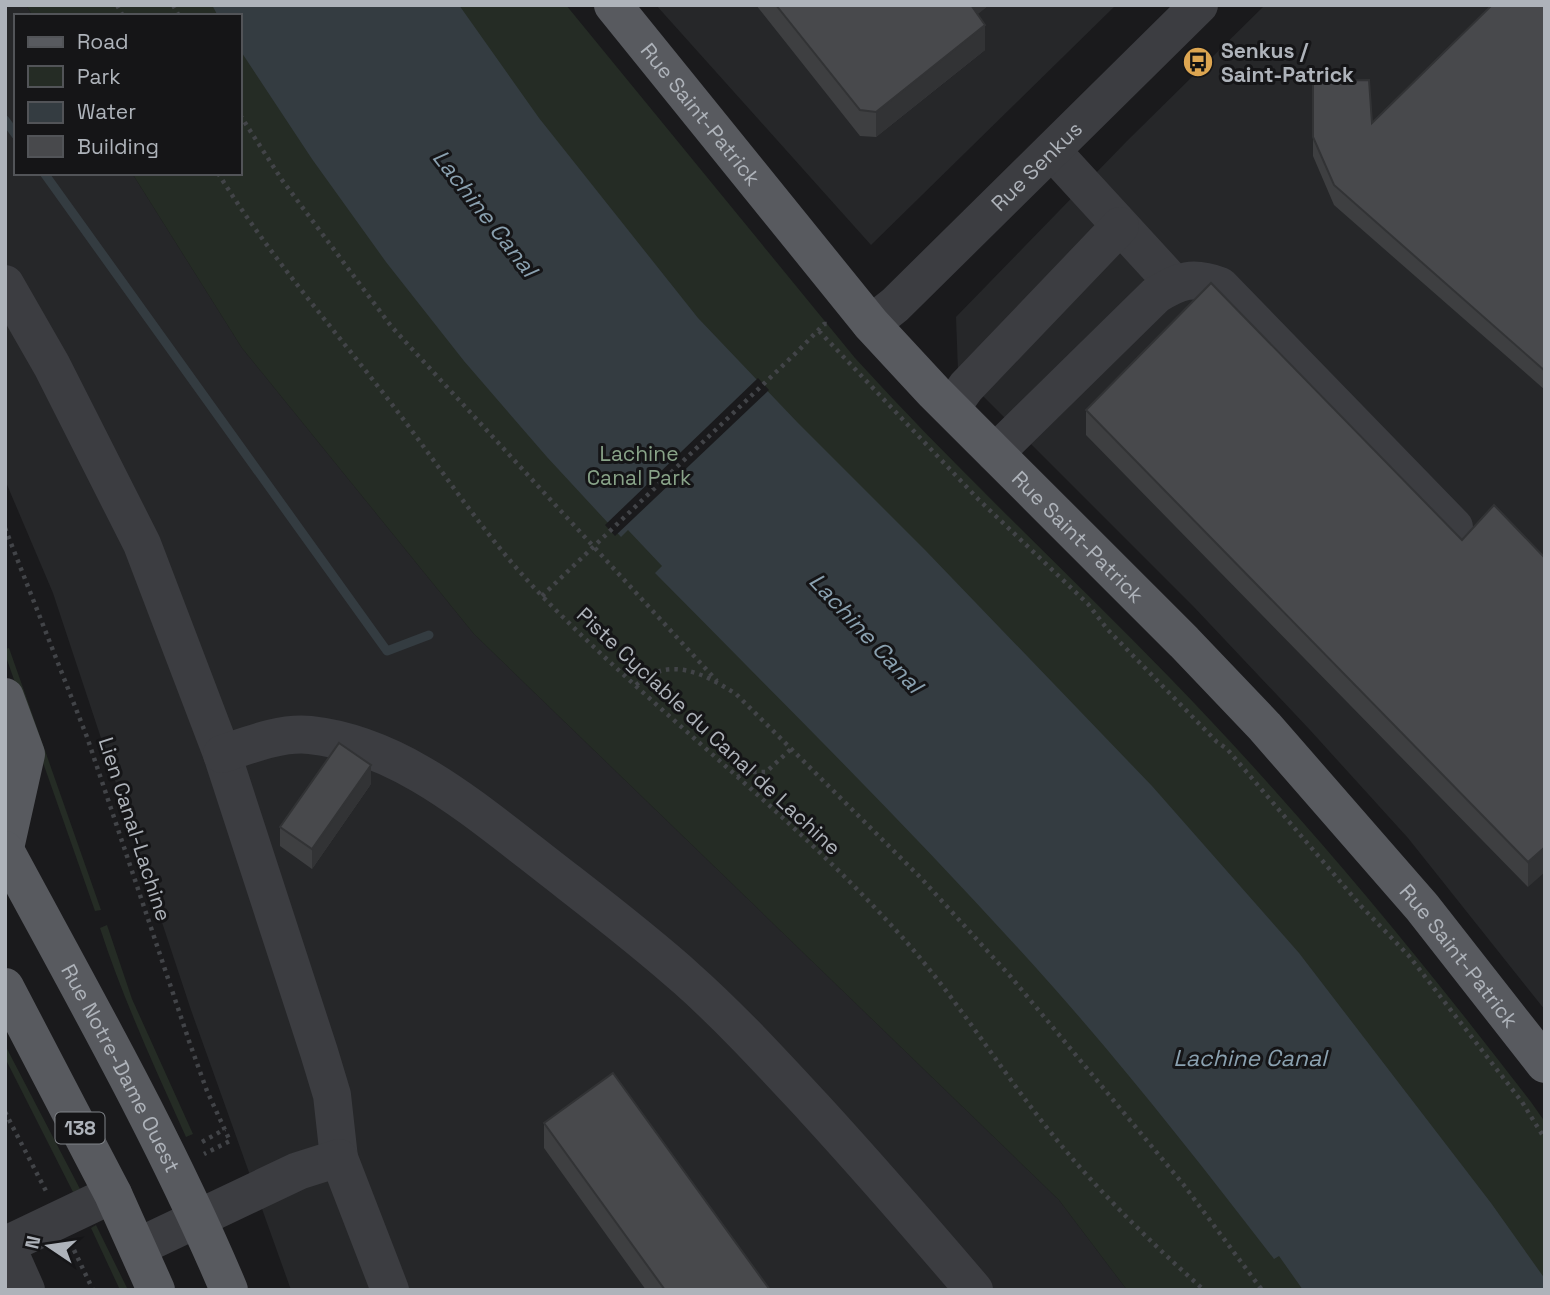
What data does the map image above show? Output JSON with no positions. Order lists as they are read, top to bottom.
{
  "streets": {
    "main road": ["Rue Saint-Patrick", "Rue Notre-Dame Ouest", "138"],
    "street": ["Rue Senkus"],
    "path": ["Piste Cyclable du Canal de Lachine", "Lien Canal-Lachine"]
  },
  "crossings": [
    ["Rue Saint-Patrick", "Rue Senkus"]
  ],
  "water": ["Lachine Canal"],
  "parks": ["Lachine Canal Park"],
  "places": {
    "bus stop": ["Senkus / Saint-Patrick"]
  },
  "legend": [
    "Road",
    "Park",
    "Water",
    "Building"
  ],
  "north": "left"
}
